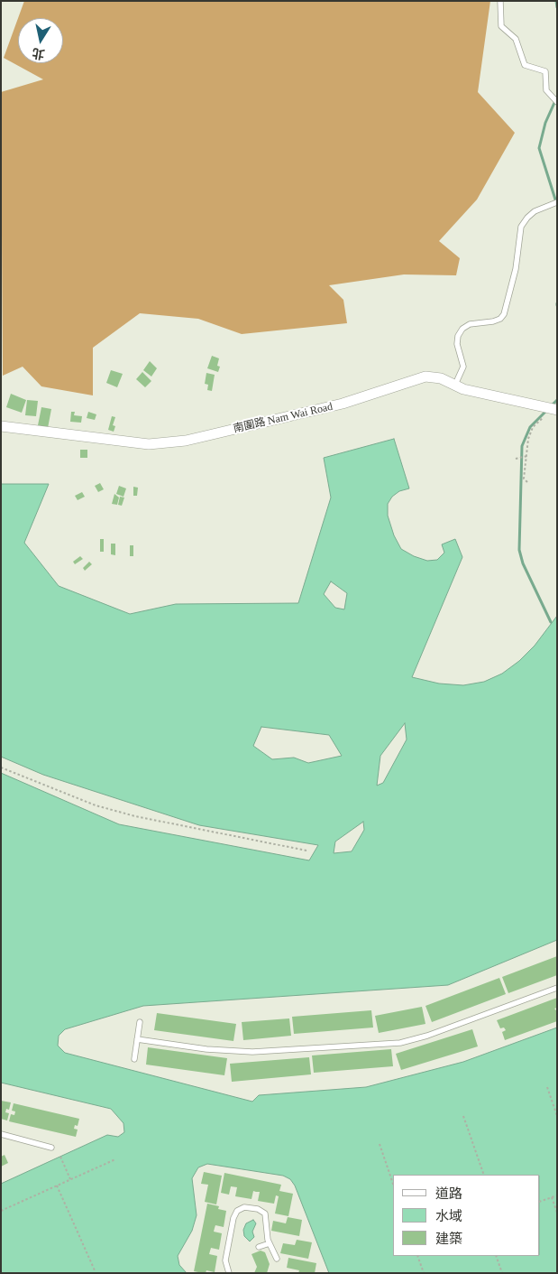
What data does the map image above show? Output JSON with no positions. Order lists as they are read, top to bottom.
{
  "streets": {
    "street": ["南圍路 Nam Wai Road"]
  },
  "legend": ["道路", "水域", "建築"],
  "north": "bottom"
}
